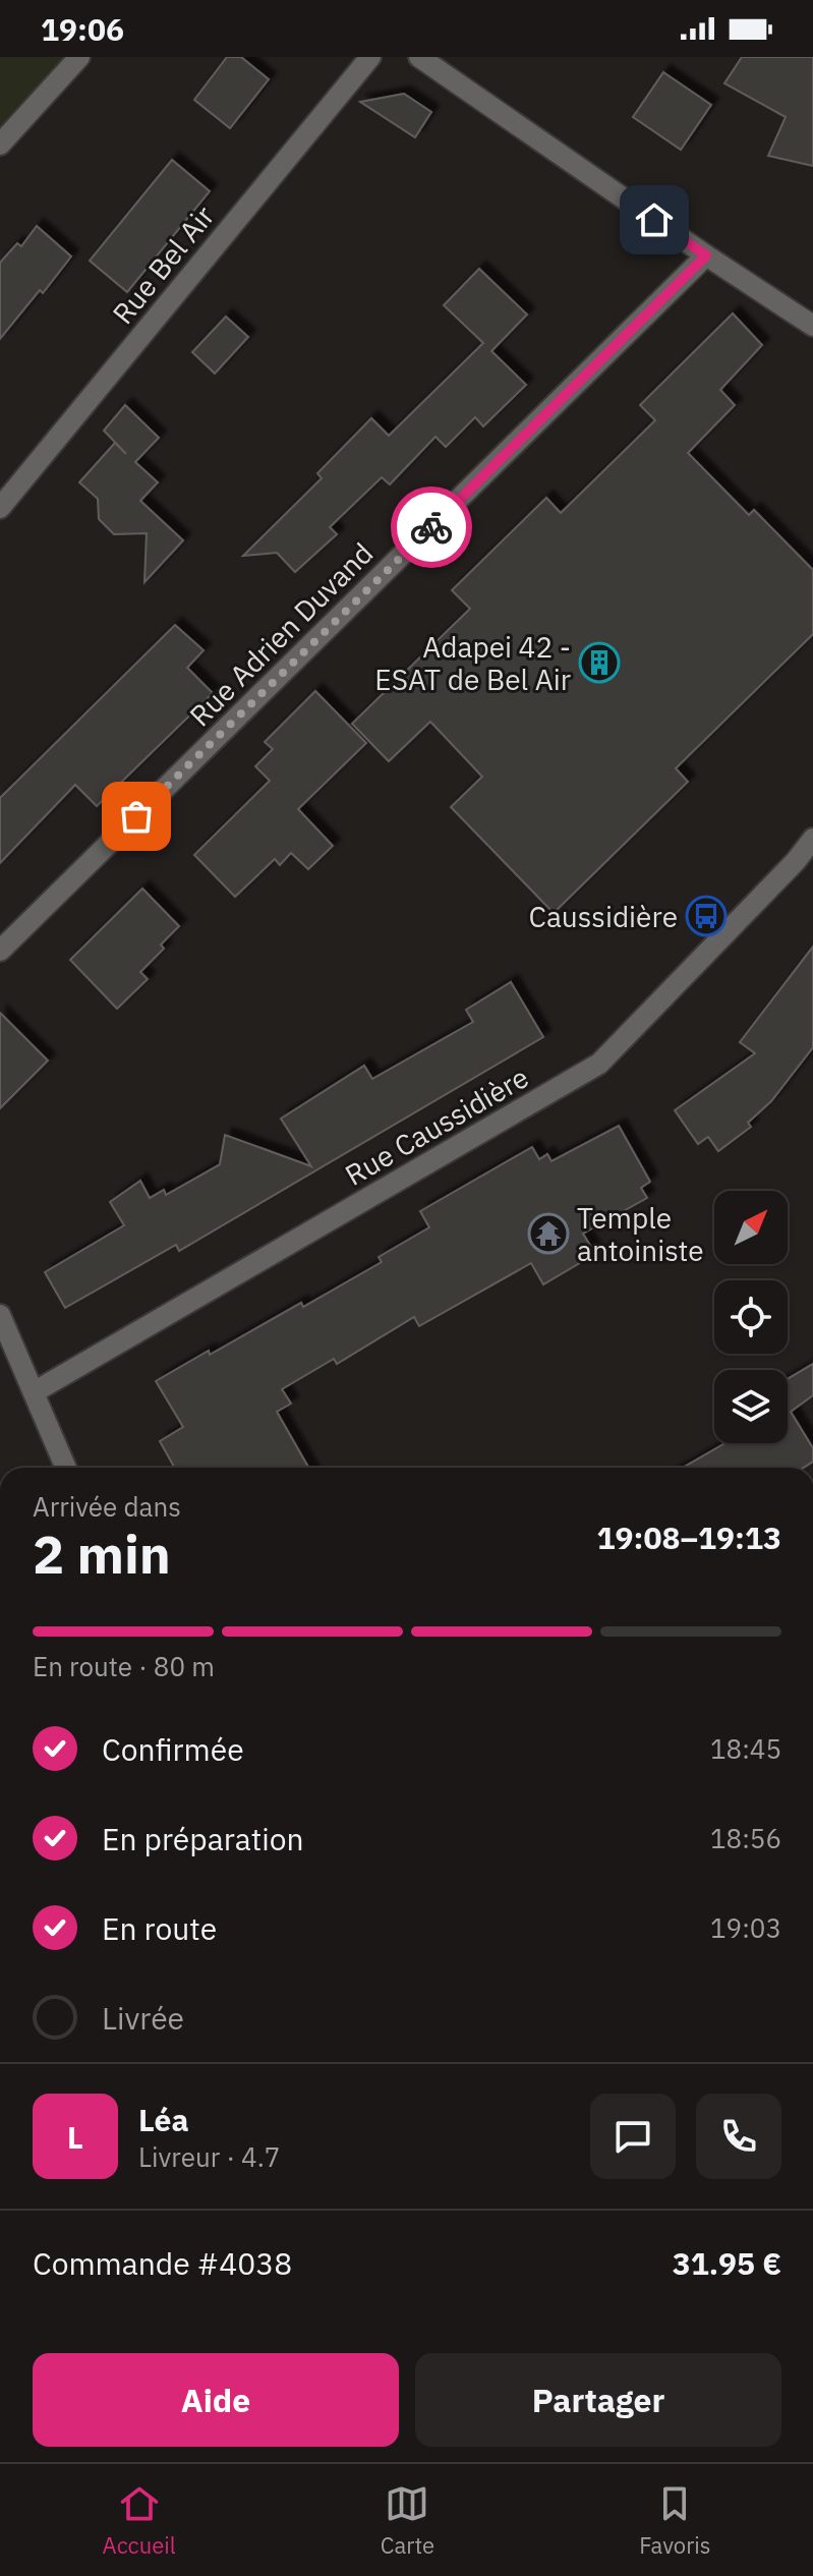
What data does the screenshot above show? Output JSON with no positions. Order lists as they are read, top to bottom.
{
  "streets": {
    "street": ["Rue Bel Air", "Rue Adrien Duvand", "Rue Caussidière"]
  },
  "places": {
    "building": ["Adapei 42 - ESAT de Bel Air"],
    "bus stop": ["Caussidière"],
    "temple": ["Temple antoiniste"]
  },
  "north": "top right",
  "page": {
    "status": "19:06",
    "heading": ["2 min", "Arrivée dans", "19:08–19:13"],
    "panel": [
      "Léa",
      "Livreur · 4.7",
      "Commande #4038",
      "31.95 €"
    ],
    "bar": "En route · 80 m",
    "list": [
      ["Confirmée", "18:45"],
      ["En préparation", "18:56"],
      ["En route", "19:03"],
      "Livrée"
    ],
    "round": "L",
    "buttons": ["Aide", "Partager"],
    "tabs": ["Accueil", "Carte", "Favoris"]
  }
}
